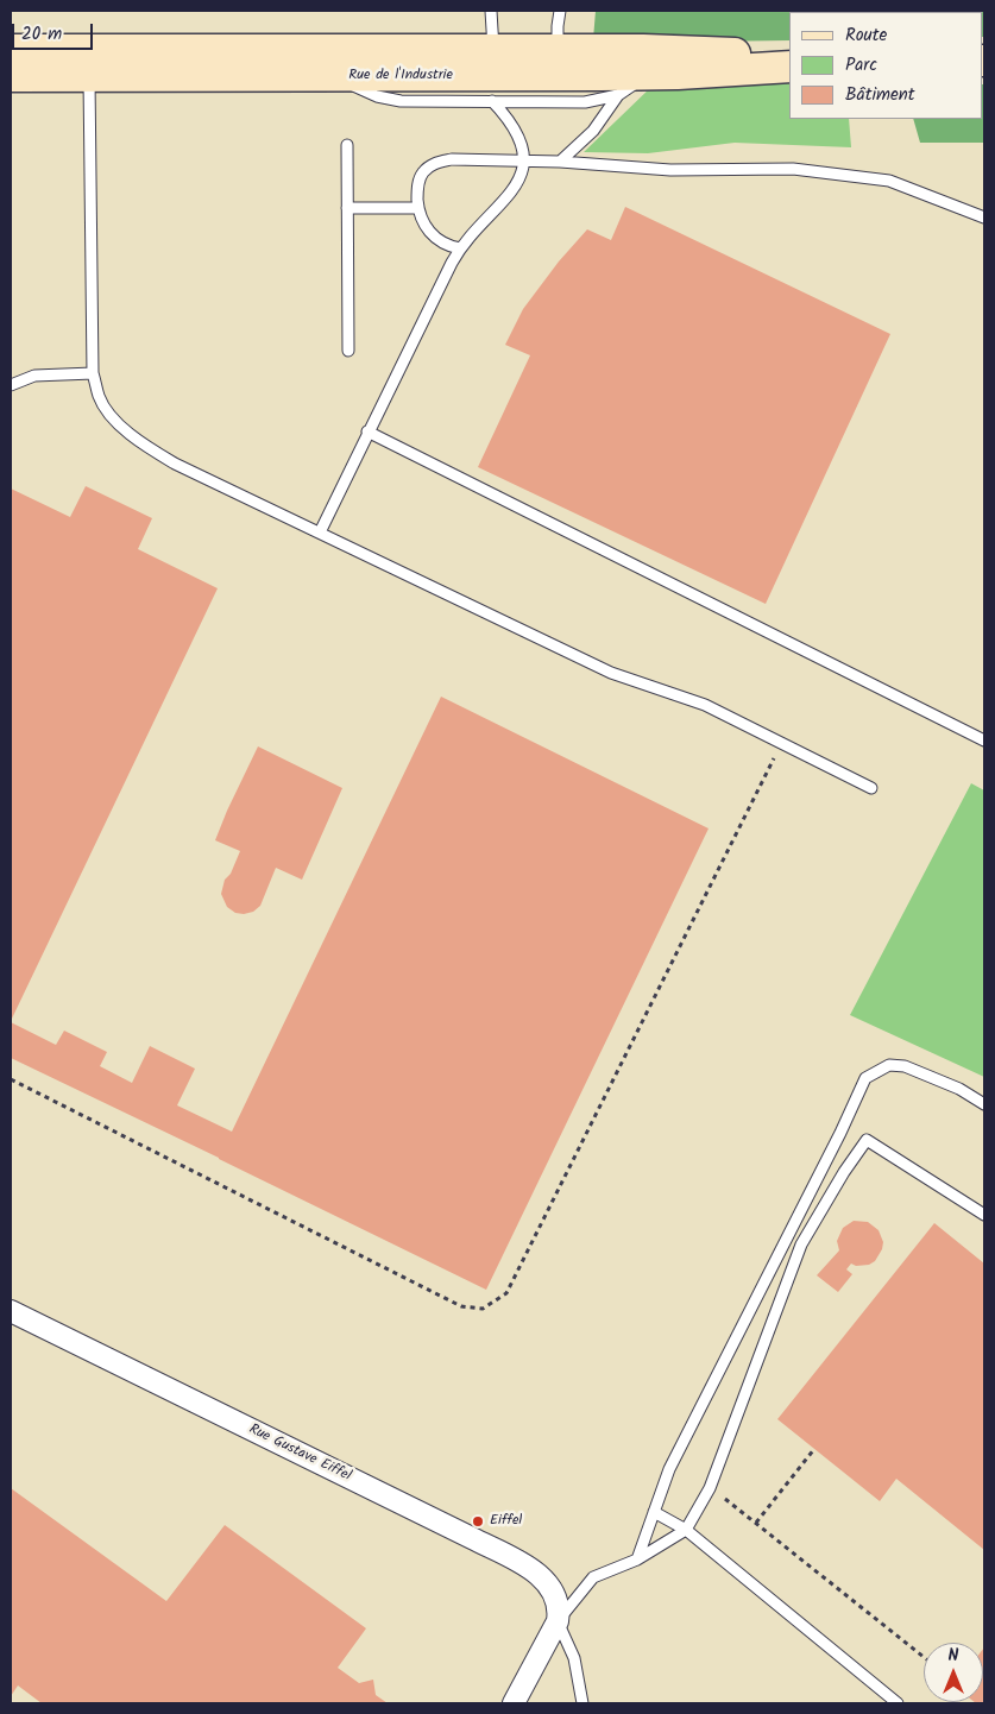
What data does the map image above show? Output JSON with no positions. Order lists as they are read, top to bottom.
{
  "streets": {
    "street": ["Rue de l'Industrie", "Rue Gustave Eiffel"]
  },
  "places": ["Eiffel"],
  "legend": ["Route", "Parc", "Bâtiment"],
  "scale_bar": "20 m",
  "north": "top"
}
